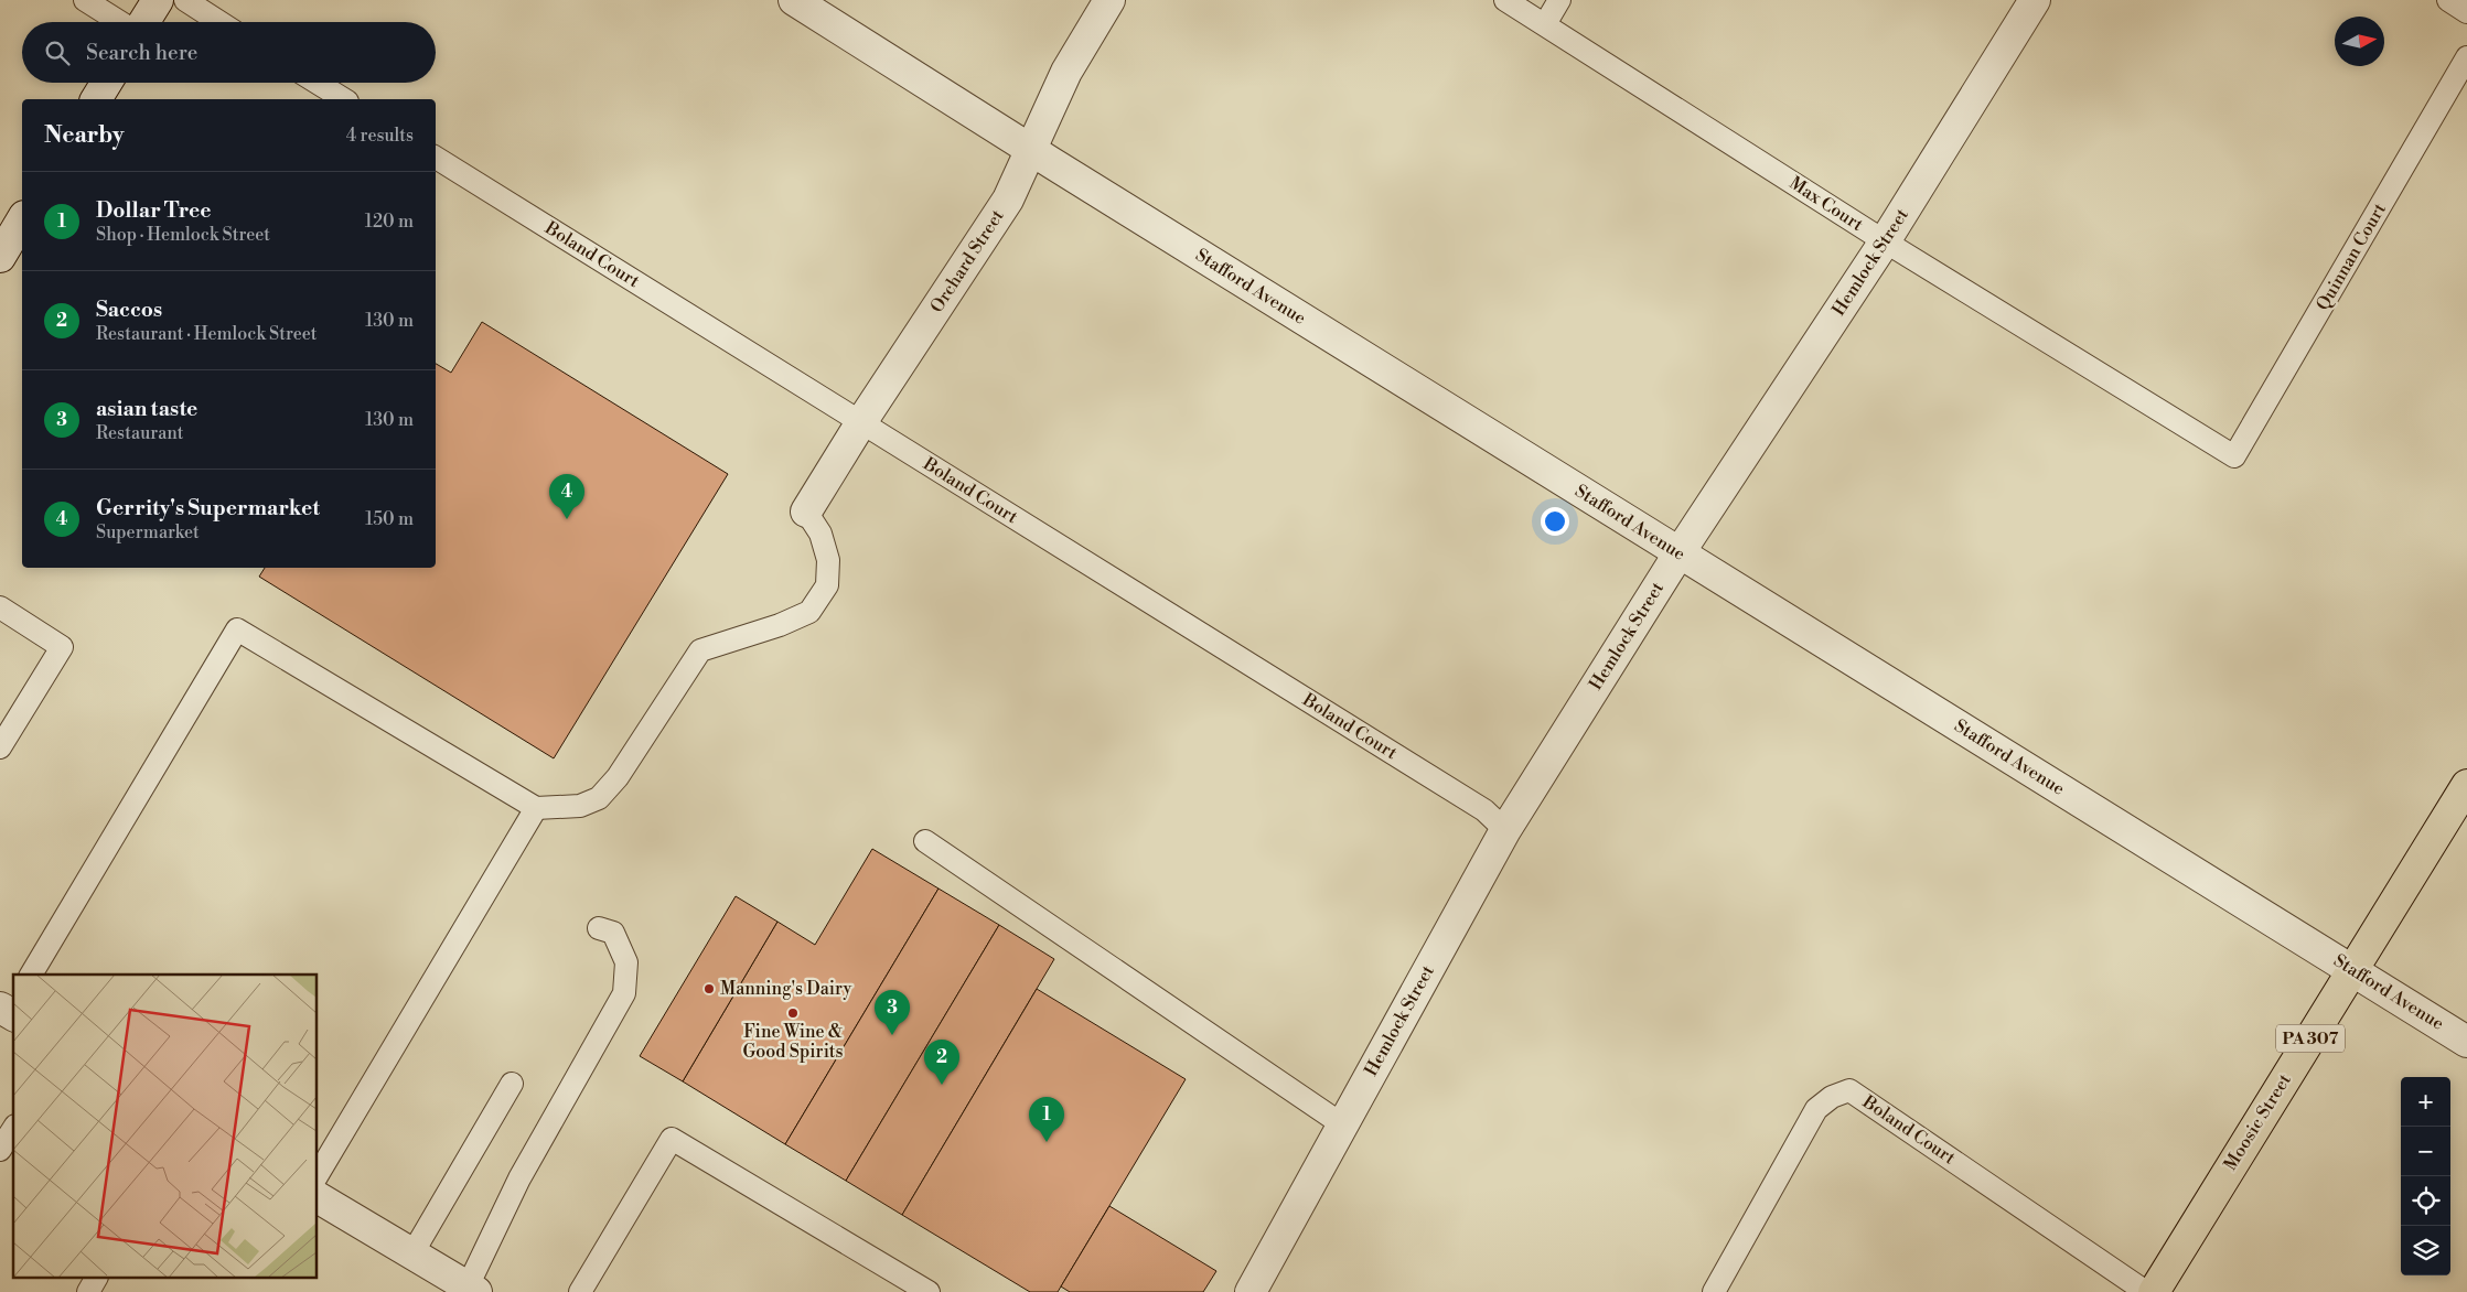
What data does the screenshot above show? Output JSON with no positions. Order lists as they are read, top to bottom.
{
  "streets": {
    "main road": ["PA 307", "Moosic Street"],
    "street": ["Orchard Street", "Hemlock Street", "Stafford Avenue"],
    "lane": ["Max Court", "Boland Court", "Quinnan Court"]
  },
  "crossings": [
    ["Max Court", "Quinnan Court"],
    ["Max Court", "Hemlock Street"],
    ["Boland Court", "Orchard Street"],
    ["Boland Court", "Hemlock Street"],
    ["Orchard Street", "Stafford Avenue"],
    ["Hemlock Street", "Stafford Avenue"],
    ["Stafford Avenue", "Moosic Street"]
  ],
  "places": ["Manning's Dairy", "Fine Wine & Good Spirits"],
  "north": "right",
  "page": {
    "search": "Search here",
    "heading": ["Nearby", "4 results"],
    "list": [
      {
        "mark": "1",
        "name": "Dollar Tree",
        "note": "Shop · Hemlock Street",
        "value": "120 m"
      },
      {
        "mark": "2",
        "name": "Saccos",
        "note": "Restaurant · Hemlock Street",
        "value": "130 m"
      },
      {
        "mark": "3",
        "name": "asian taste",
        "note": "Restaurant",
        "value": "130 m"
      },
      {
        "mark": "4",
        "name": "Gerrity's Supermarket",
        "note": "Supermarket",
        "value": "150 m"
      }
    ],
    "pins": [
      "4",
      "3",
      "2",
      "1"
    ],
    "map_buttons": ["+", "−"]
  }
}
